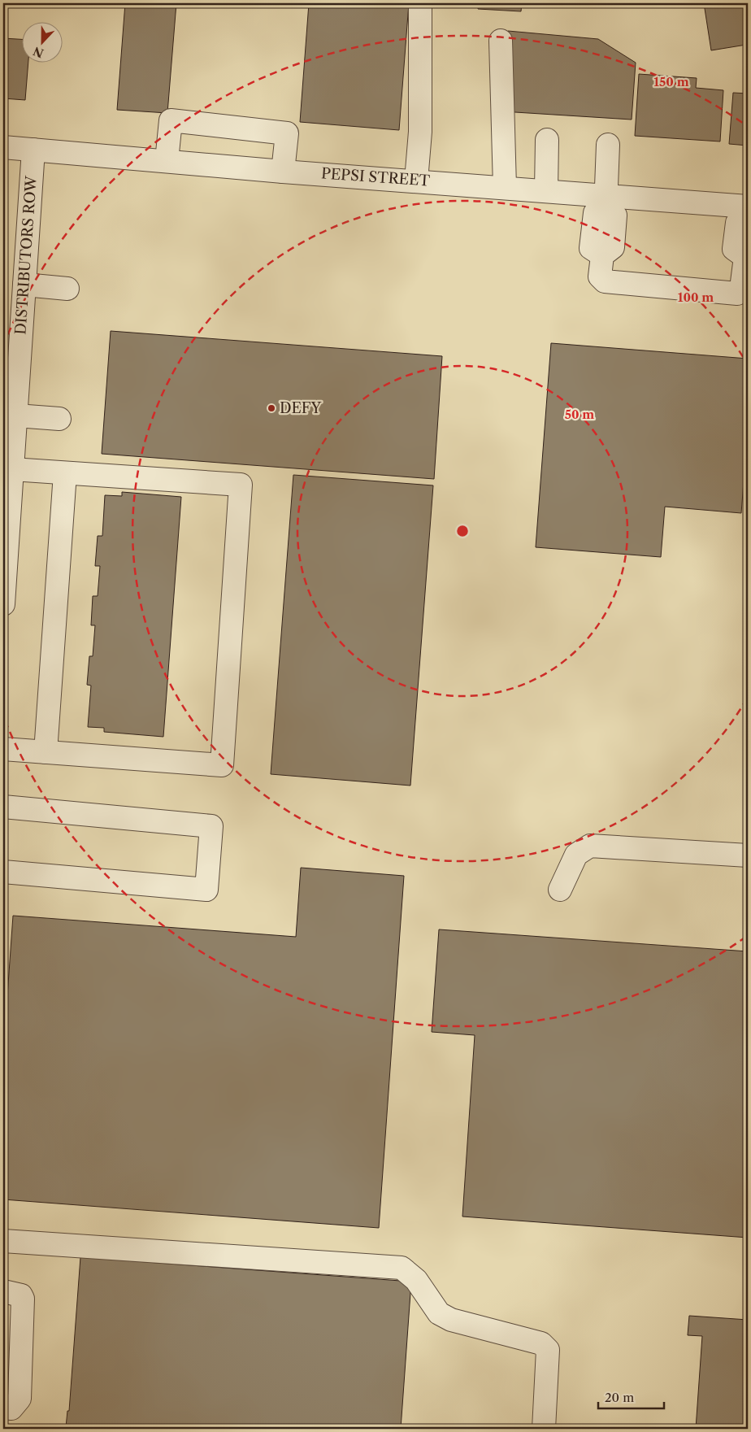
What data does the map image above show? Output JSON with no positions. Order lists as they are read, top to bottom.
{
  "streets": {
    "street": ["PEPSI STREET", "DISTRIBUTORS ROW"]
  },
  "crossings": [
    ["PEPSI STREET", "DISTRIBUTORS ROW"]
  ],
  "places": ["DEFY"],
  "scale_bar": "20 m",
  "north": "bottom",
  "rings": ["150 m", "100 m", "50 m"]
}
